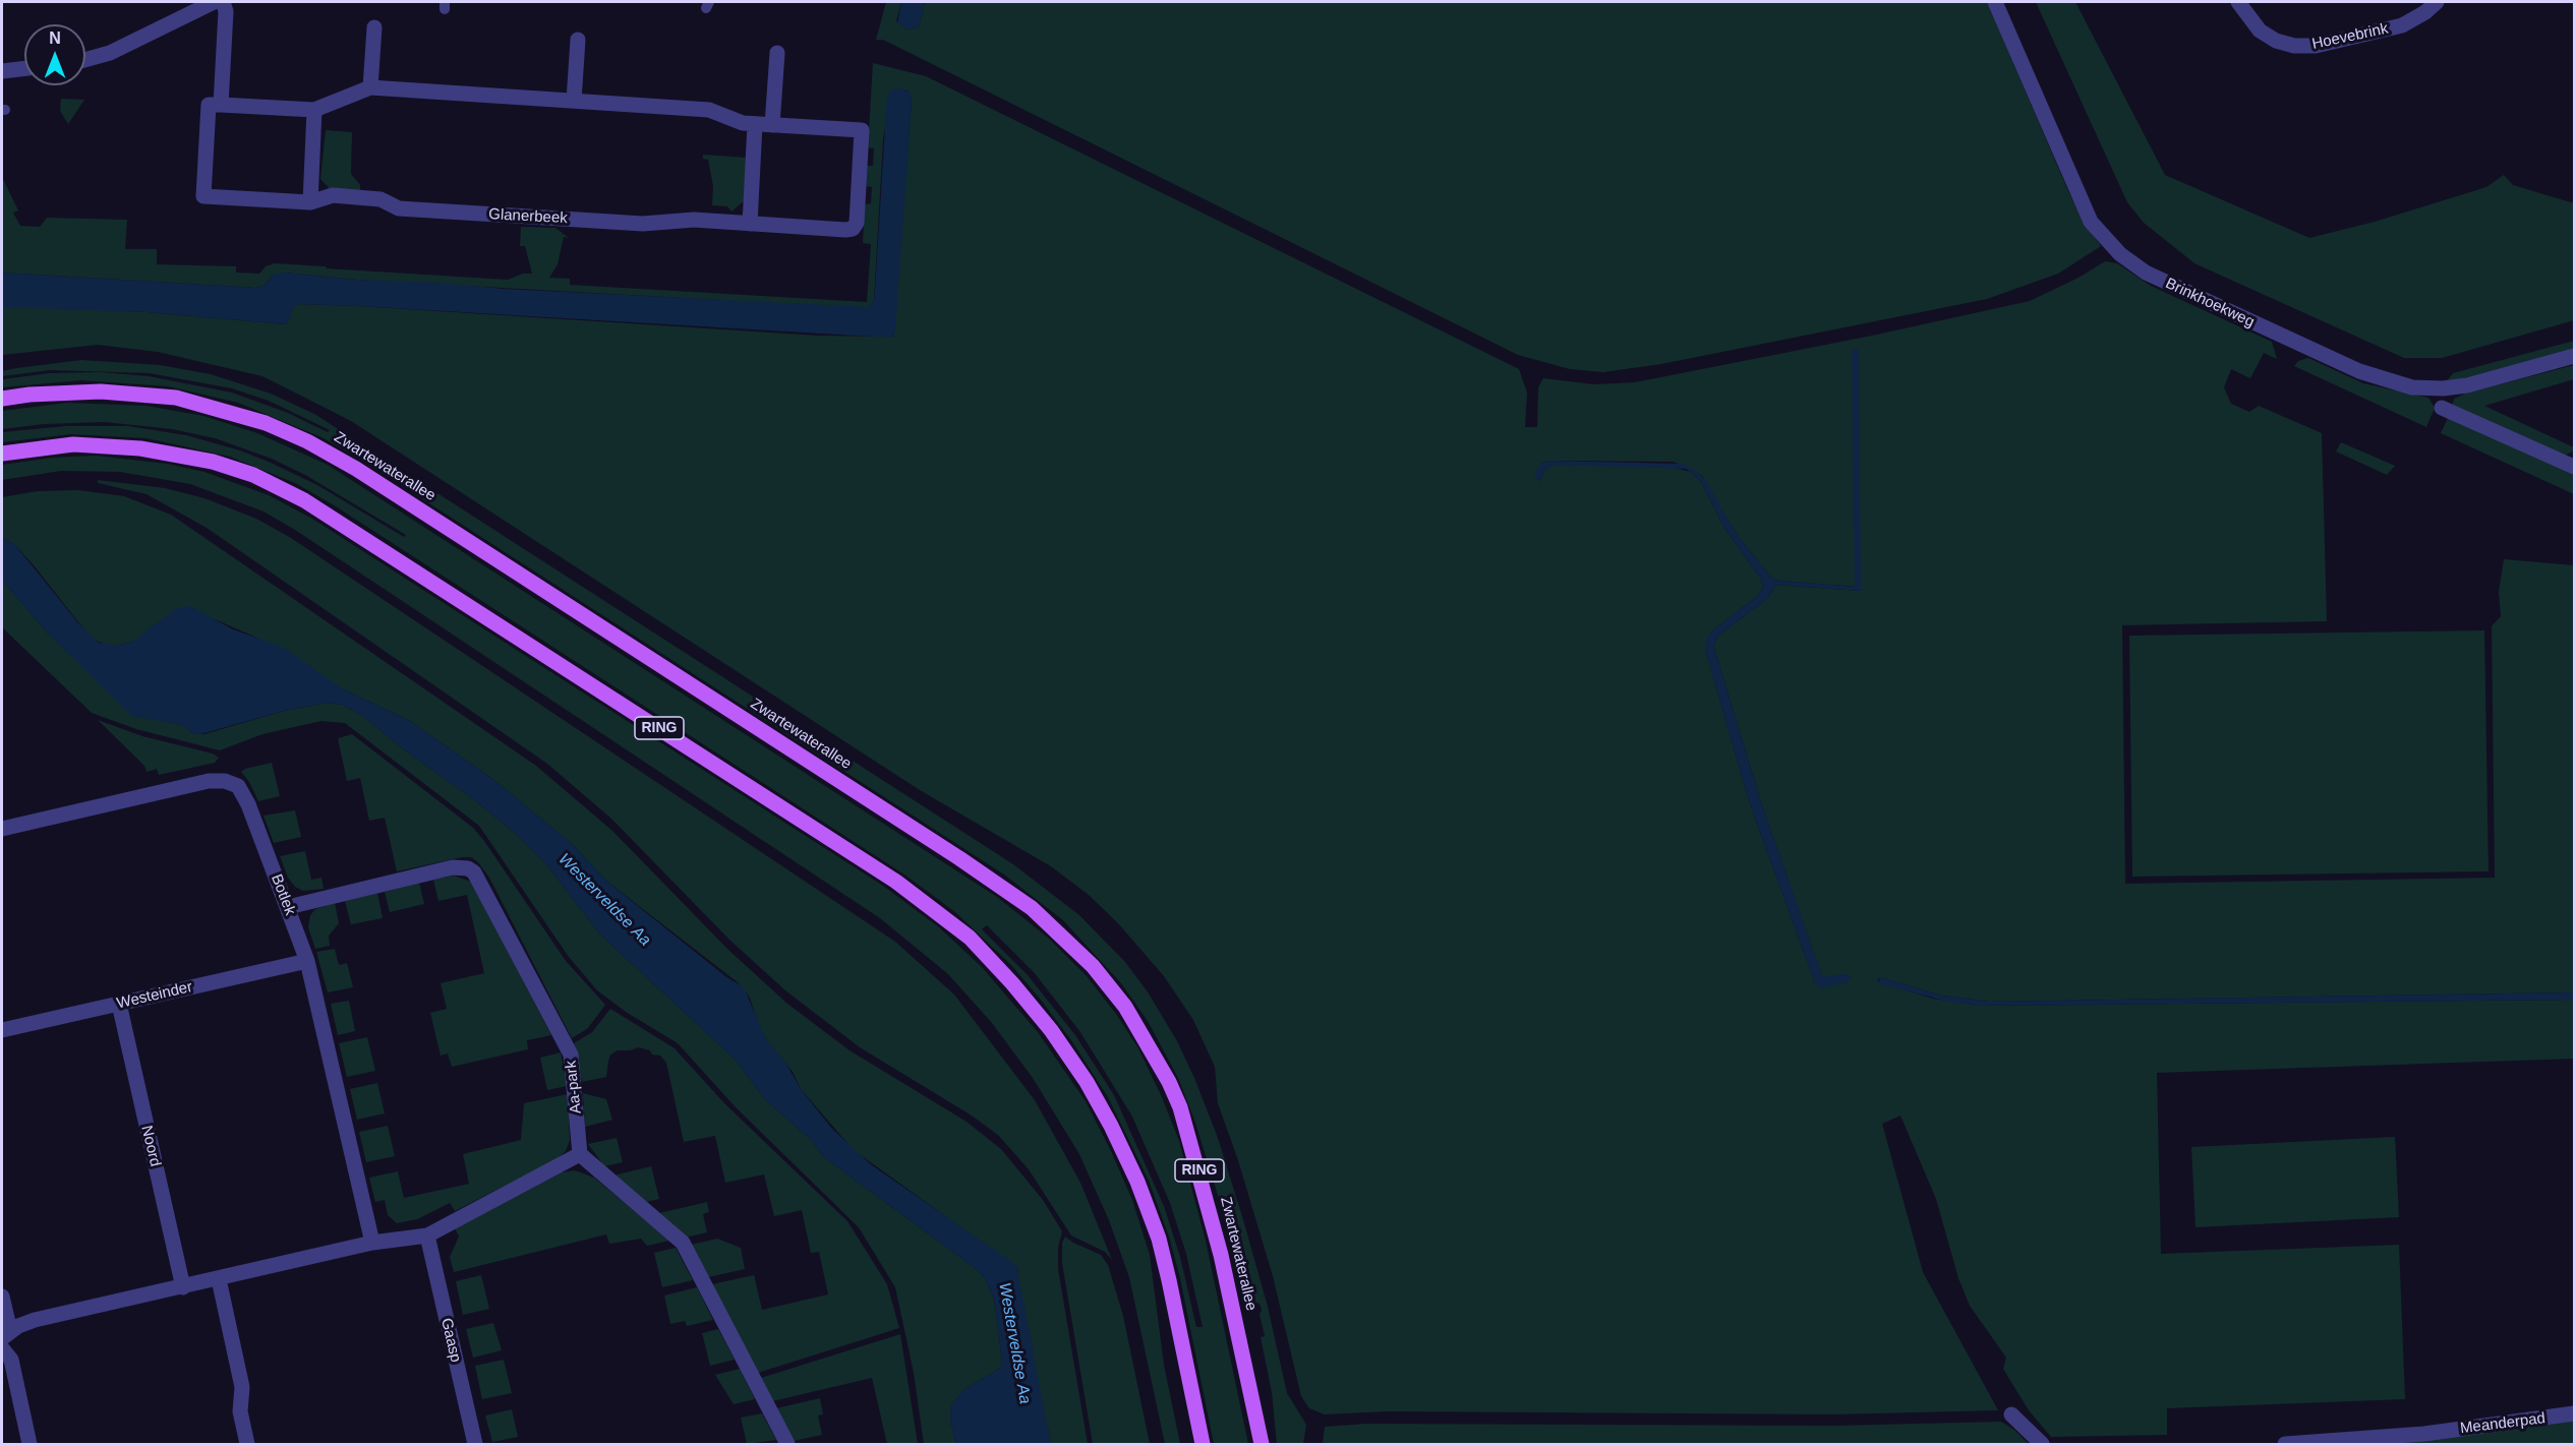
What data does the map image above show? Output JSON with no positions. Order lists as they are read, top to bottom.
{
  "streets": {
    "main road": ["Zwartewaterallee", "RING"],
    "street": [
      "Hoevebrink",
      "Glanerbeek",
      "Brinkhoekweg",
      "Botlek",
      "Westeinder",
      "Aa-park",
      "Noord",
      "Gaasp",
      "Meanderpad"
    ]
  },
  "crossings": [
    ["Botlek", "Westeinder"],
    ["Botlek", "Aa-park"],
    ["Westeinder", "Noord"]
  ],
  "water": ["Westerveldse Aa"],
  "north": "top"
}
